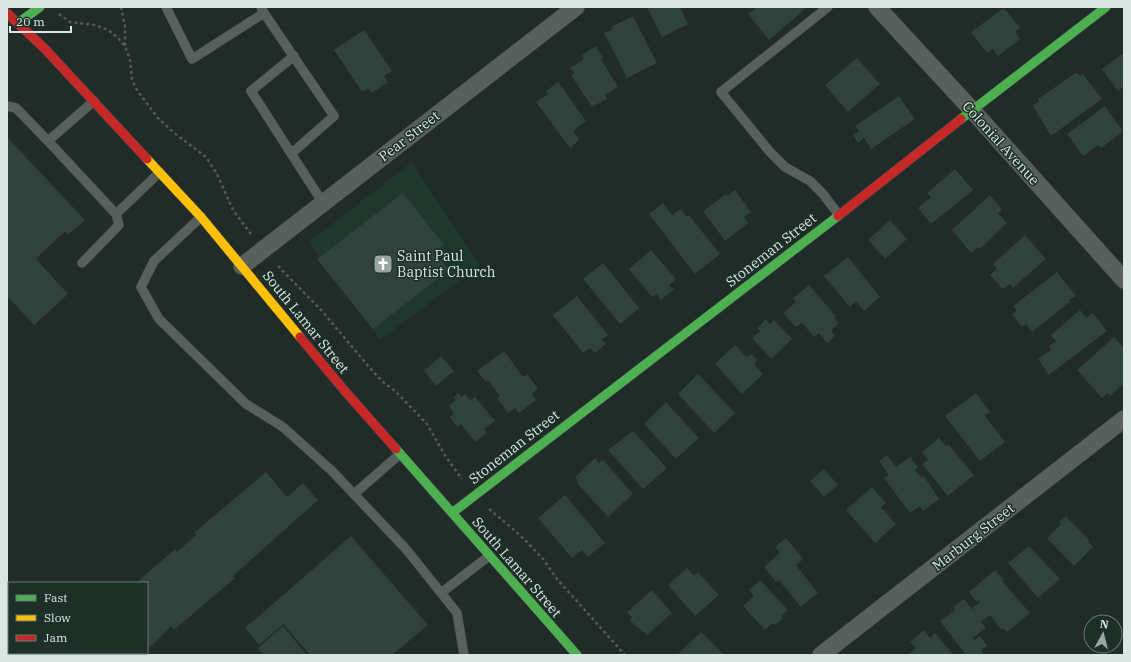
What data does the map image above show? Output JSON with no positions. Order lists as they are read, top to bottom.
{
  "streets": {
    "street": [
      "Pear Street",
      "Colonial Avenue",
      "Stoneman Street",
      "South Lamar Street",
      "Marburg Street"
    ]
  },
  "crossings": [
    ["Pear Street", "South Lamar Street"],
    ["Colonial Avenue", "Stoneman Street"],
    ["Stoneman Street", "South Lamar Street"]
  ],
  "places": {
    "church": ["Saint Paul Baptist Church"]
  },
  "legend": ["Fast", "Slow", "Jam"],
  "scale_bar": "20 m",
  "north": "top"
}
